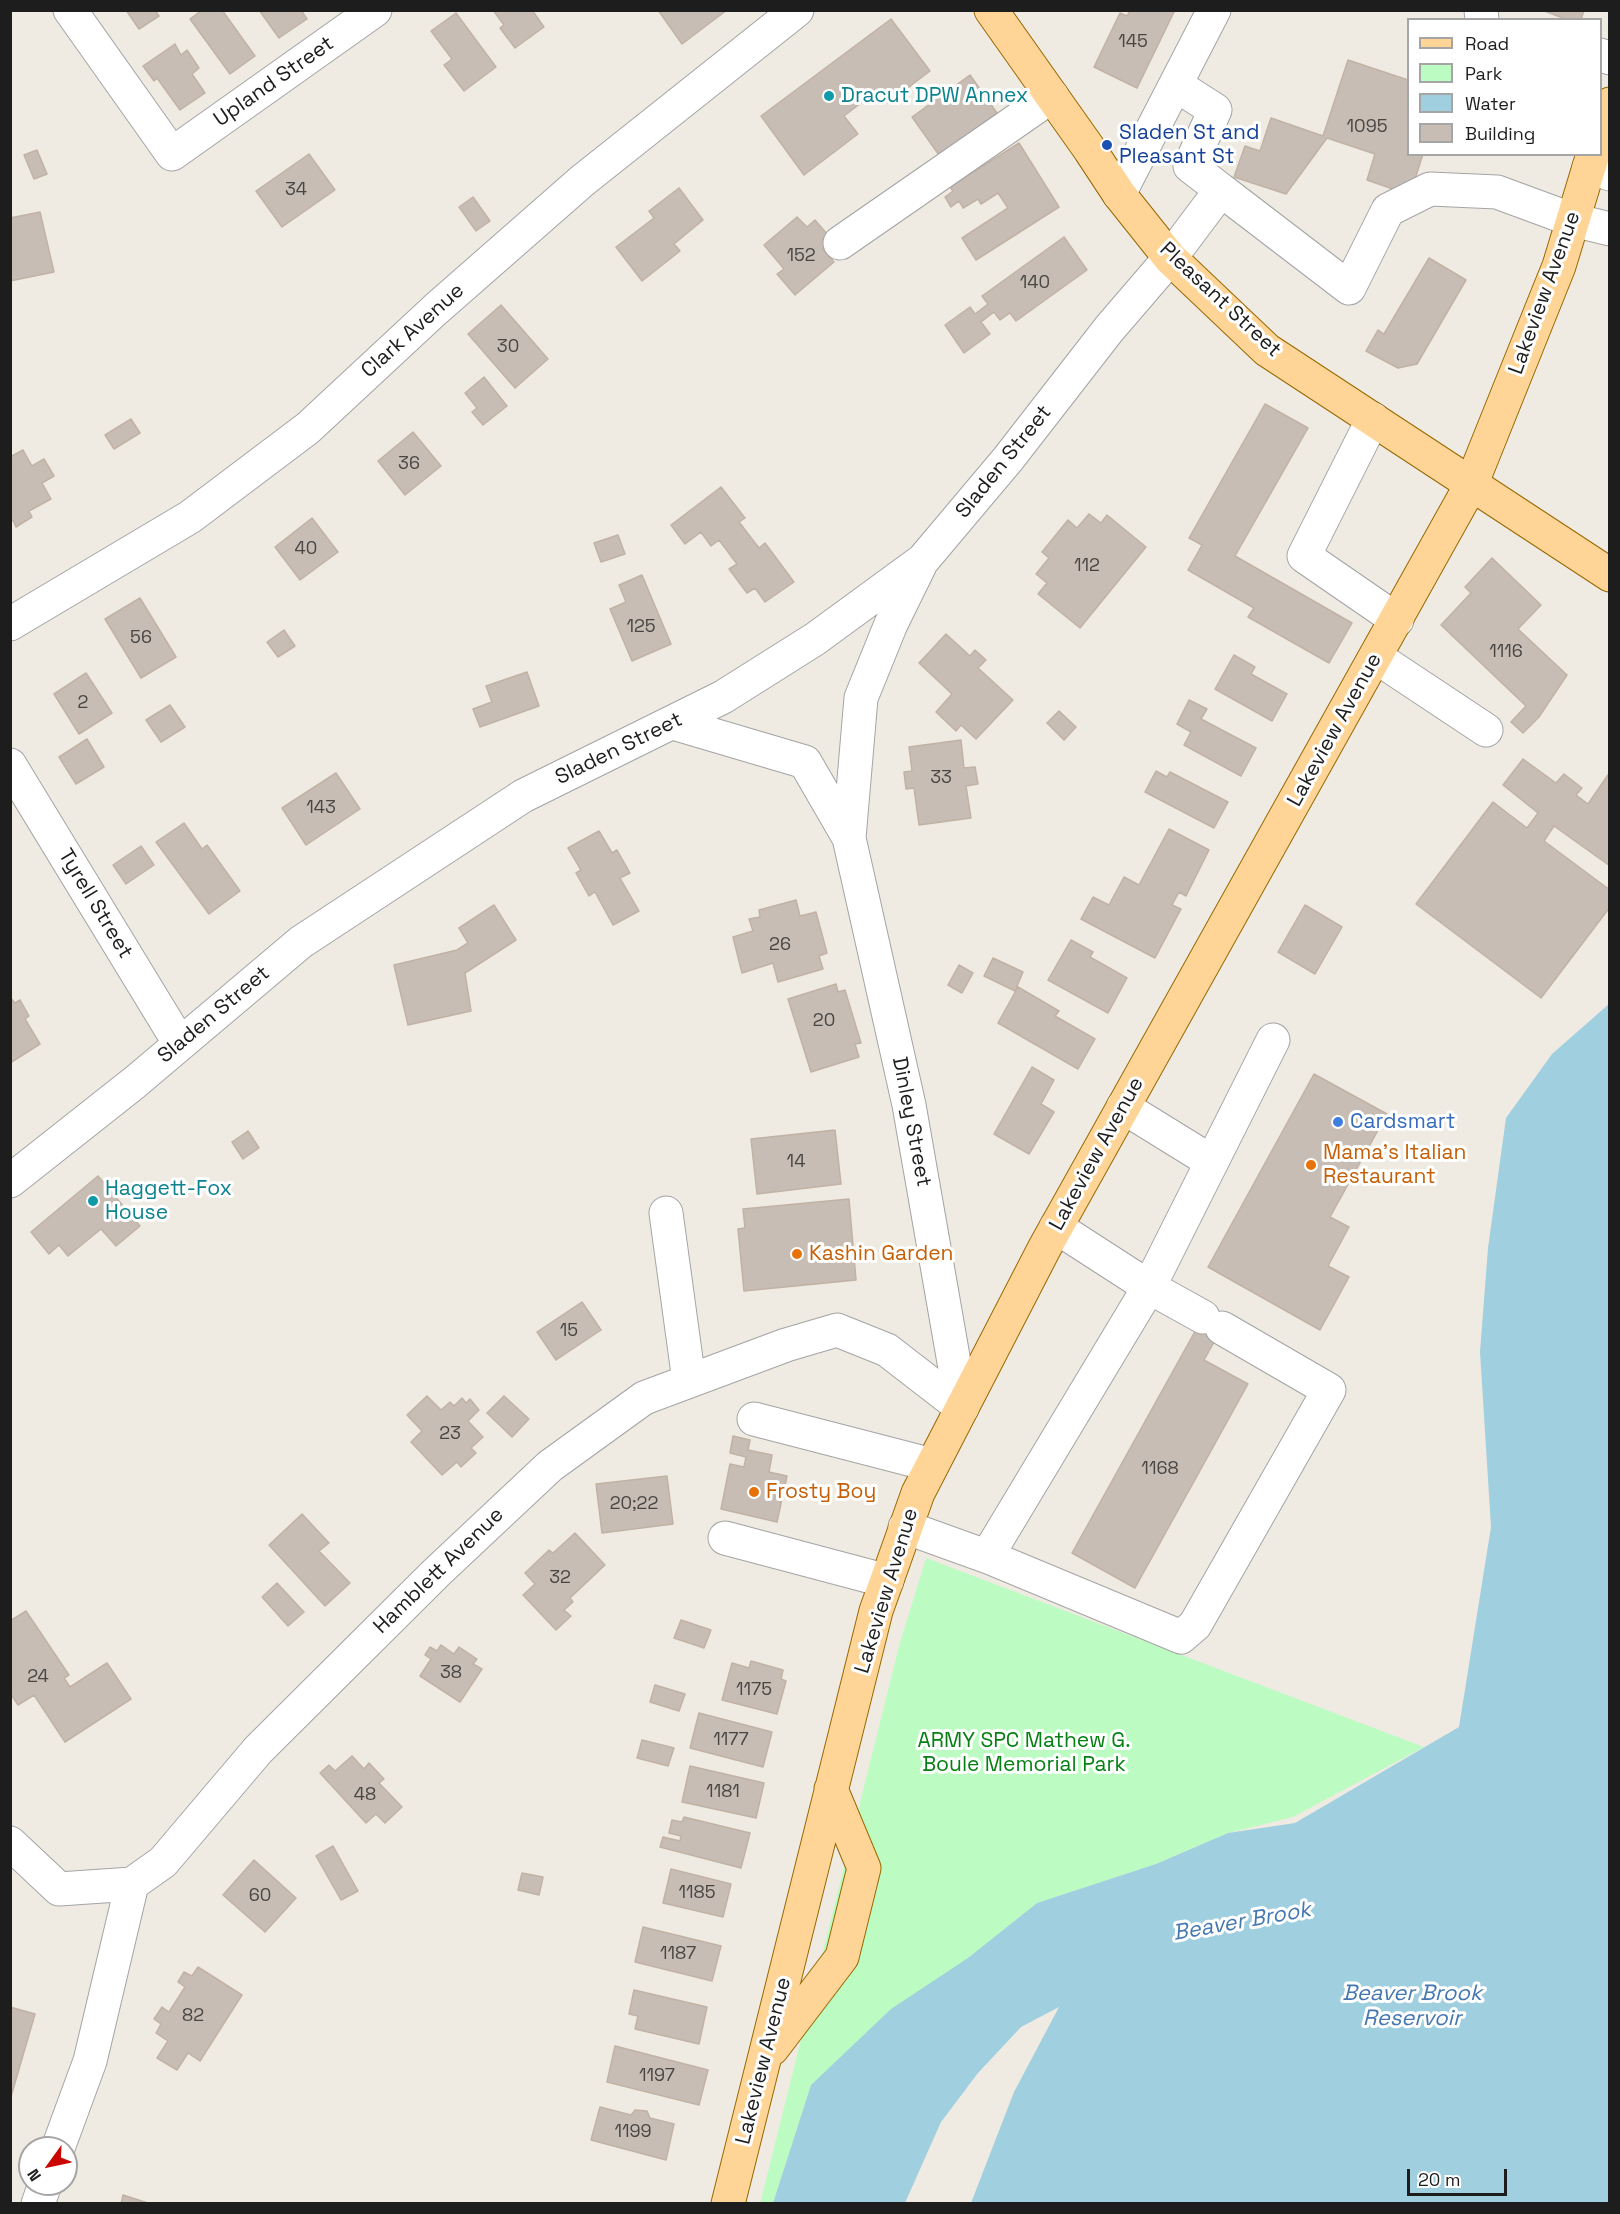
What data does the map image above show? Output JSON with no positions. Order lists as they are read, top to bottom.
{
  "streets": {
    "main road": ["Lakeview Avenue", "Pleasant Street"],
    "street": [
      "Upland Street",
      "Clark Avenue",
      "Sladen Street",
      "Tyrell Street",
      "Dinley Street",
      "Hamblett Avenue"
    ]
  },
  "crossings": [
    ["Lakeview Avenue", "Pleasant Street"],
    ["Lakeview Avenue", "Dinley Street"],
    ["Lakeview Avenue", "Hamblett Avenue"],
    ["Pleasant Street", "Sladen Street"],
    ["Sladen Street", "Tyrell Street"],
    ["Sladen Street", "Dinley Street"],
    ["Dinley Street", "Hamblett Avenue"]
  ],
  "water": ["Beaver Brook", "Beaver Brook Reservoir"],
  "parks": ["ARMY SPC Mathew G. Boule Memorial Park"],
  "places": [
    "Dracut DPW Annex",
    "Sladen St and Pleasant St",
    "Cardsmart",
    "Mama's Italian Restaurant",
    "Haggett-Fox House",
    "Kashin Garden",
    "Frosty Boy"
  ],
  "house_numbers": [
    "145",
    "1095",
    "34",
    "152",
    "140",
    "30",
    "36",
    "40",
    "112",
    "125",
    "56",
    "1116",
    "2",
    "33",
    "143",
    "26",
    "20",
    "14",
    "15",
    "23",
    "1168",
    "20;22",
    "32",
    "38",
    "24",
    "1175",
    "1177",
    "1181",
    "48",
    "1185",
    "60",
    "1187",
    "82",
    "1197",
    "1199"
  ],
  "legend": [
    "Road",
    "Park",
    "Water",
    "Building"
  ],
  "scale_bar": "20 m",
  "north": "bottom left"
}
